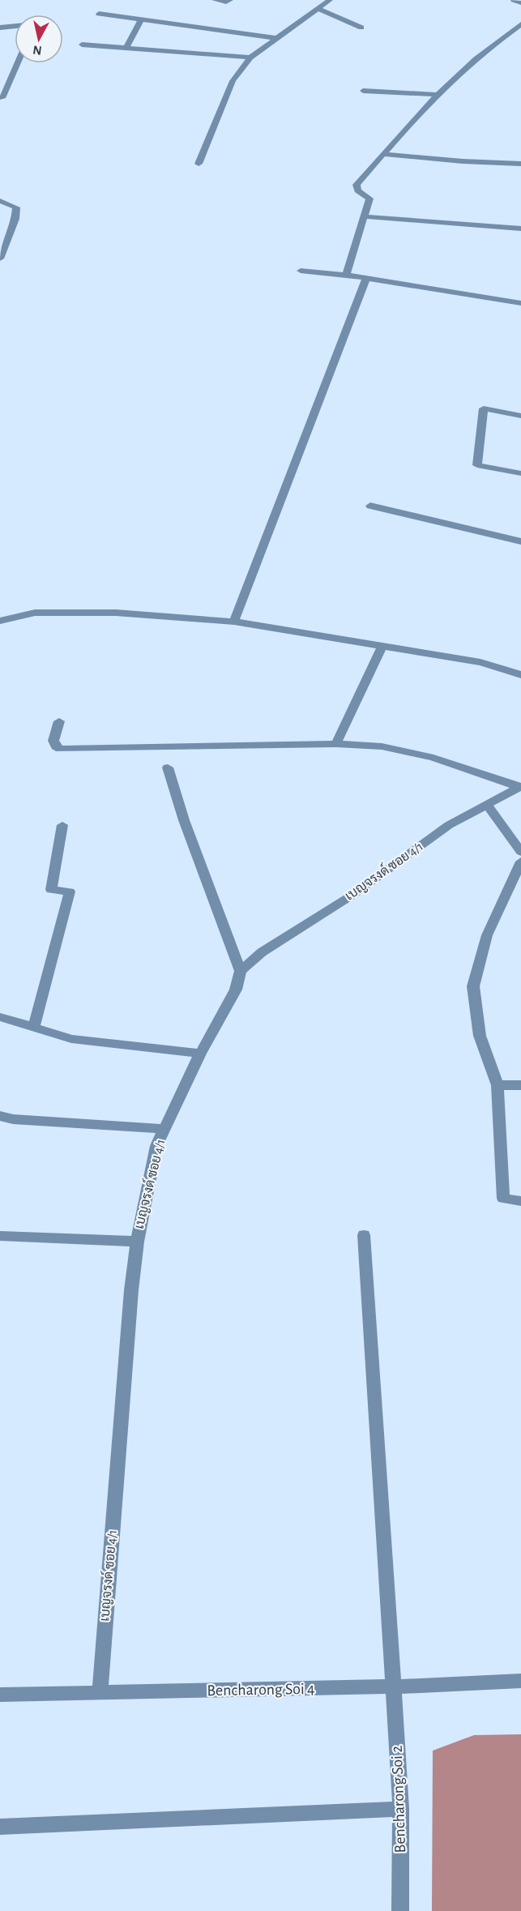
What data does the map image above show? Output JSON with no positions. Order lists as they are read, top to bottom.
{
  "streets": {
    "street": ["เบญจรงด์ ซอย 4/1", "Bencharong Soi 4", "Bencharong Soi 2"]
  },
  "crossings": [
    ["เบญจรงด์ ซอย 4/1", "Bencharong Soi 4"],
    ["Bencharong Soi 4", "Bencharong Soi 2"]
  ],
  "north": "bottom"
}
